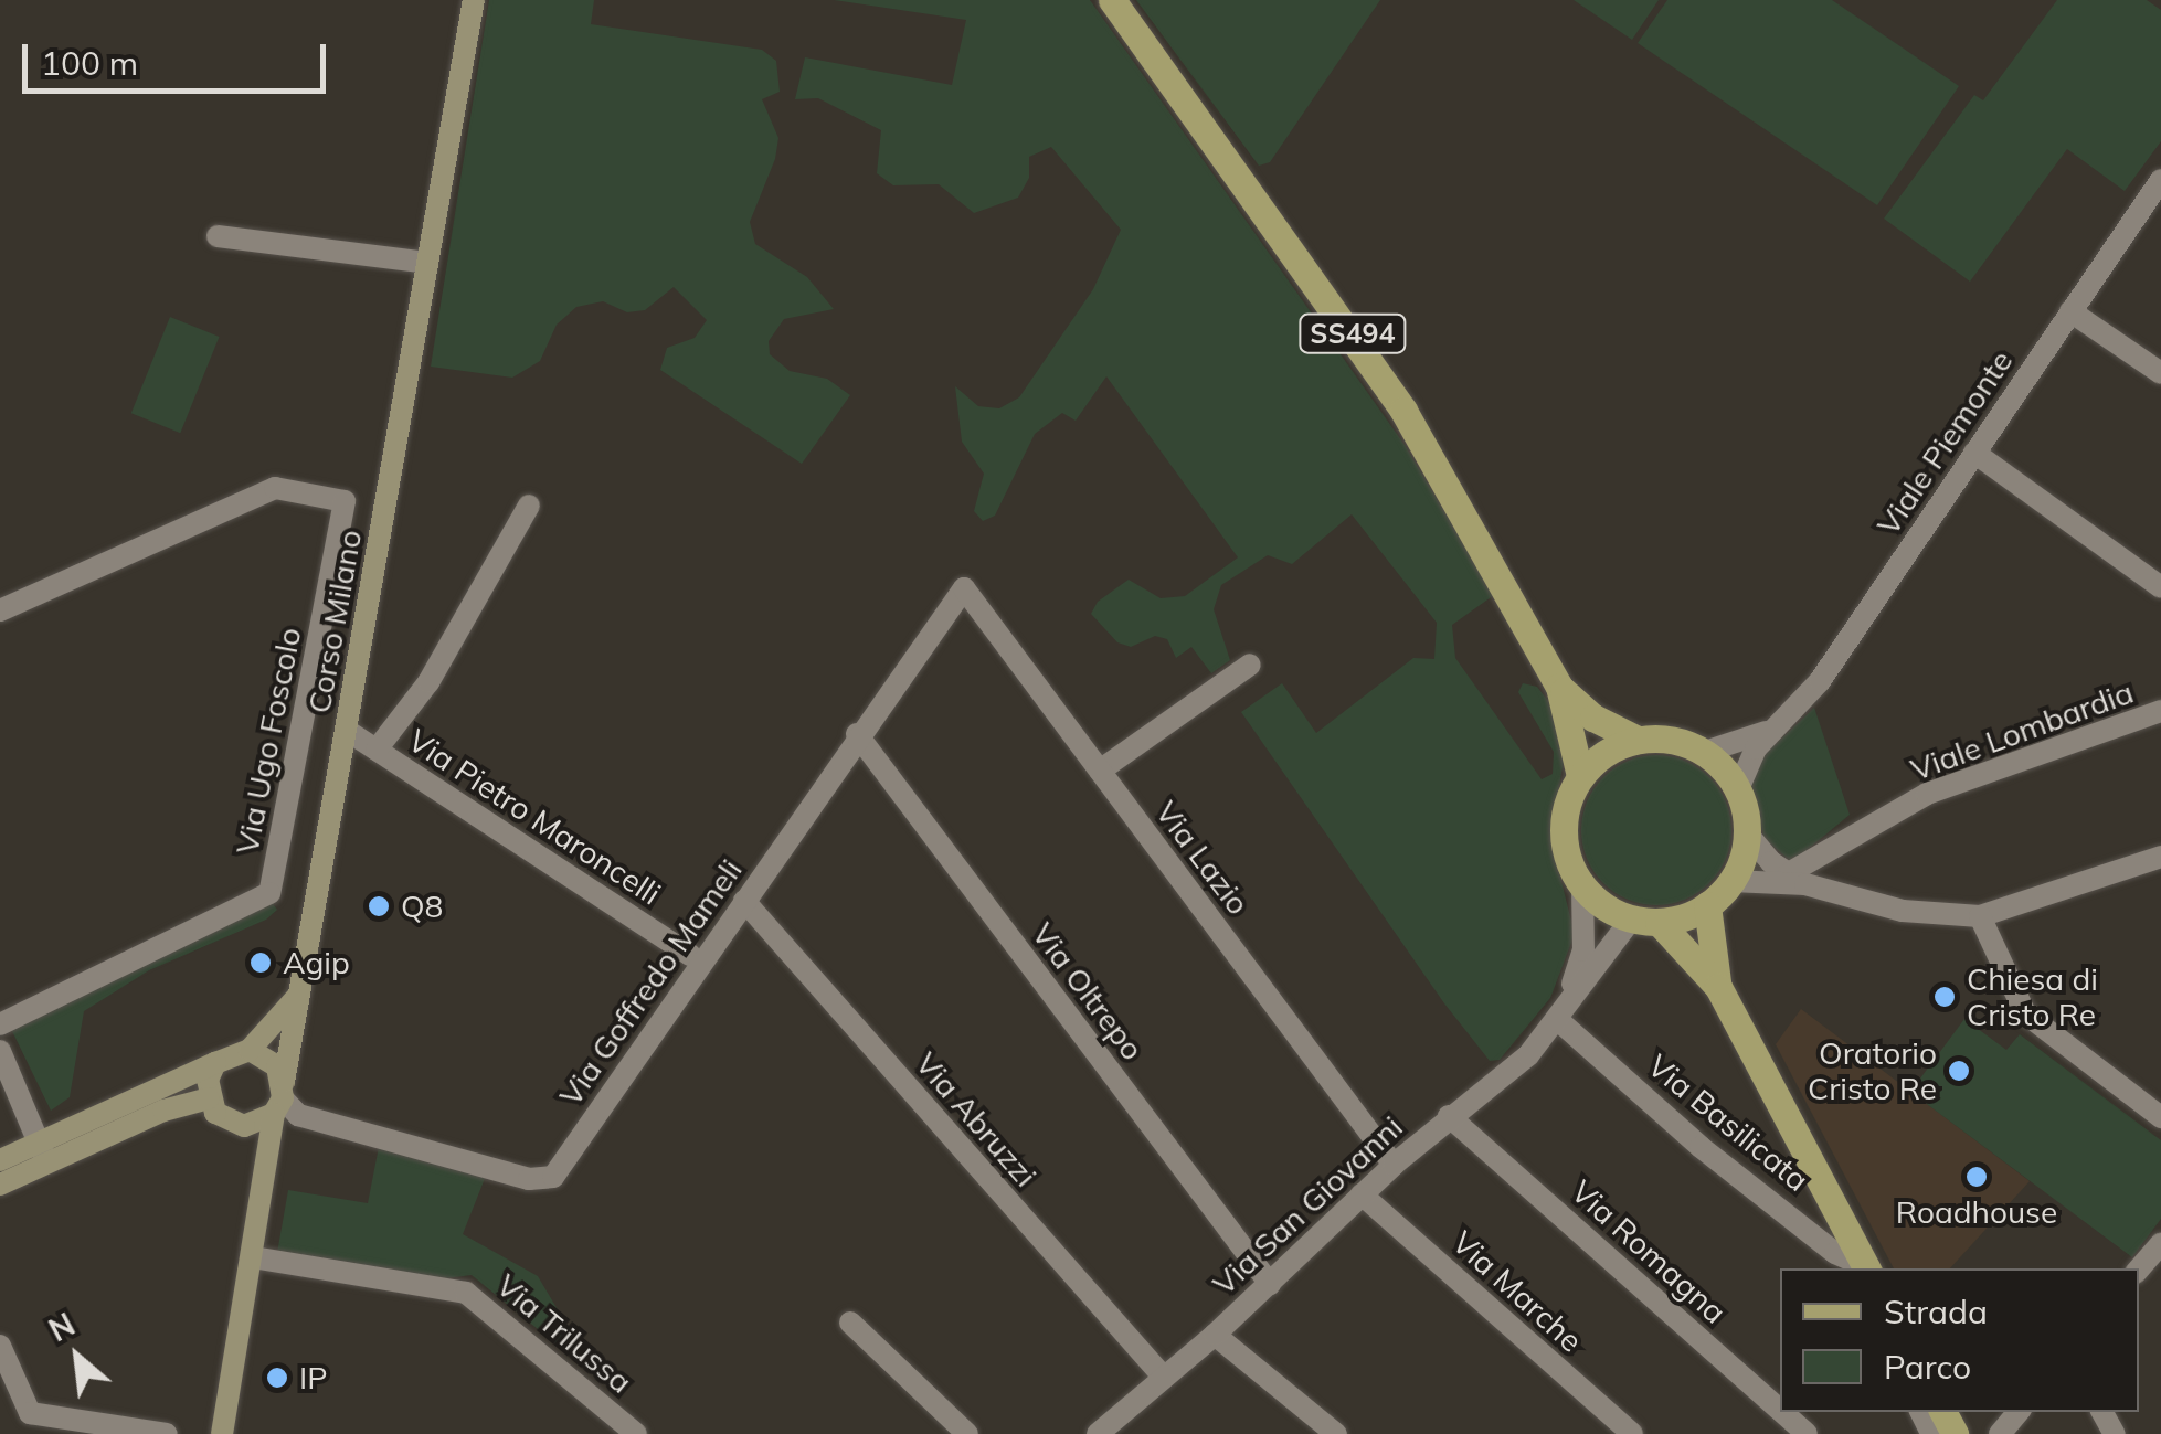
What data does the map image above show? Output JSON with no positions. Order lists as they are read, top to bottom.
{
  "streets": {
    "main road": ["SS494", "Corso Milano"],
    "street": [
      "Viale Piemonte",
      "Viale Lombardia",
      "Via Ugo Foscolo",
      "Via Pietro Maroncelli",
      "Via Lazio",
      "Via Goffredo Mameli",
      "Via Oltrepo",
      "Via Abruzzi",
      "Via Basilicata",
      "Via San Giovanni",
      "Via Romagna",
      "Via Marche",
      "Via Trilussa"
    ]
  },
  "crossings": [
    ["SS494", "Viale Piemonte"],
    ["SS494", "Via San Giovanni"],
    ["Viale Piemonte", "Via San Giovanni"],
    ["Corso Milano", "Via Pietro Maroncelli"],
    ["Corso Milano", "Via Goffredo Mameli"],
    ["Corso Milano", "Via Trilussa"],
    ["Via Lazio", "Via Goffredo Mameli"],
    ["Via Lazio", "Via San Giovanni"],
    ["Via Goffredo Mameli", "Via Oltrepo"],
    ["Via Goffredo Mameli", "Via Abruzzi"],
    ["Via Oltrepo", "Via San Giovanni"],
    ["Via Abruzzi", "Via San Giovanni"],
    ["Via Basilicata", "Via San Giovanni"],
    ["Via San Giovanni", "Via Romagna"],
    ["Via San Giovanni", "Via Marche"]
  ],
  "places": [
    "Q8",
    "Agip",
    "Chiesa di Cristo Re",
    "Oratorio Cristo Re",
    "Roadhouse",
    "IP"
  ],
  "legend": ["Strada", "Parco"],
  "scale_bar": "100 m",
  "north": "top left"
}
